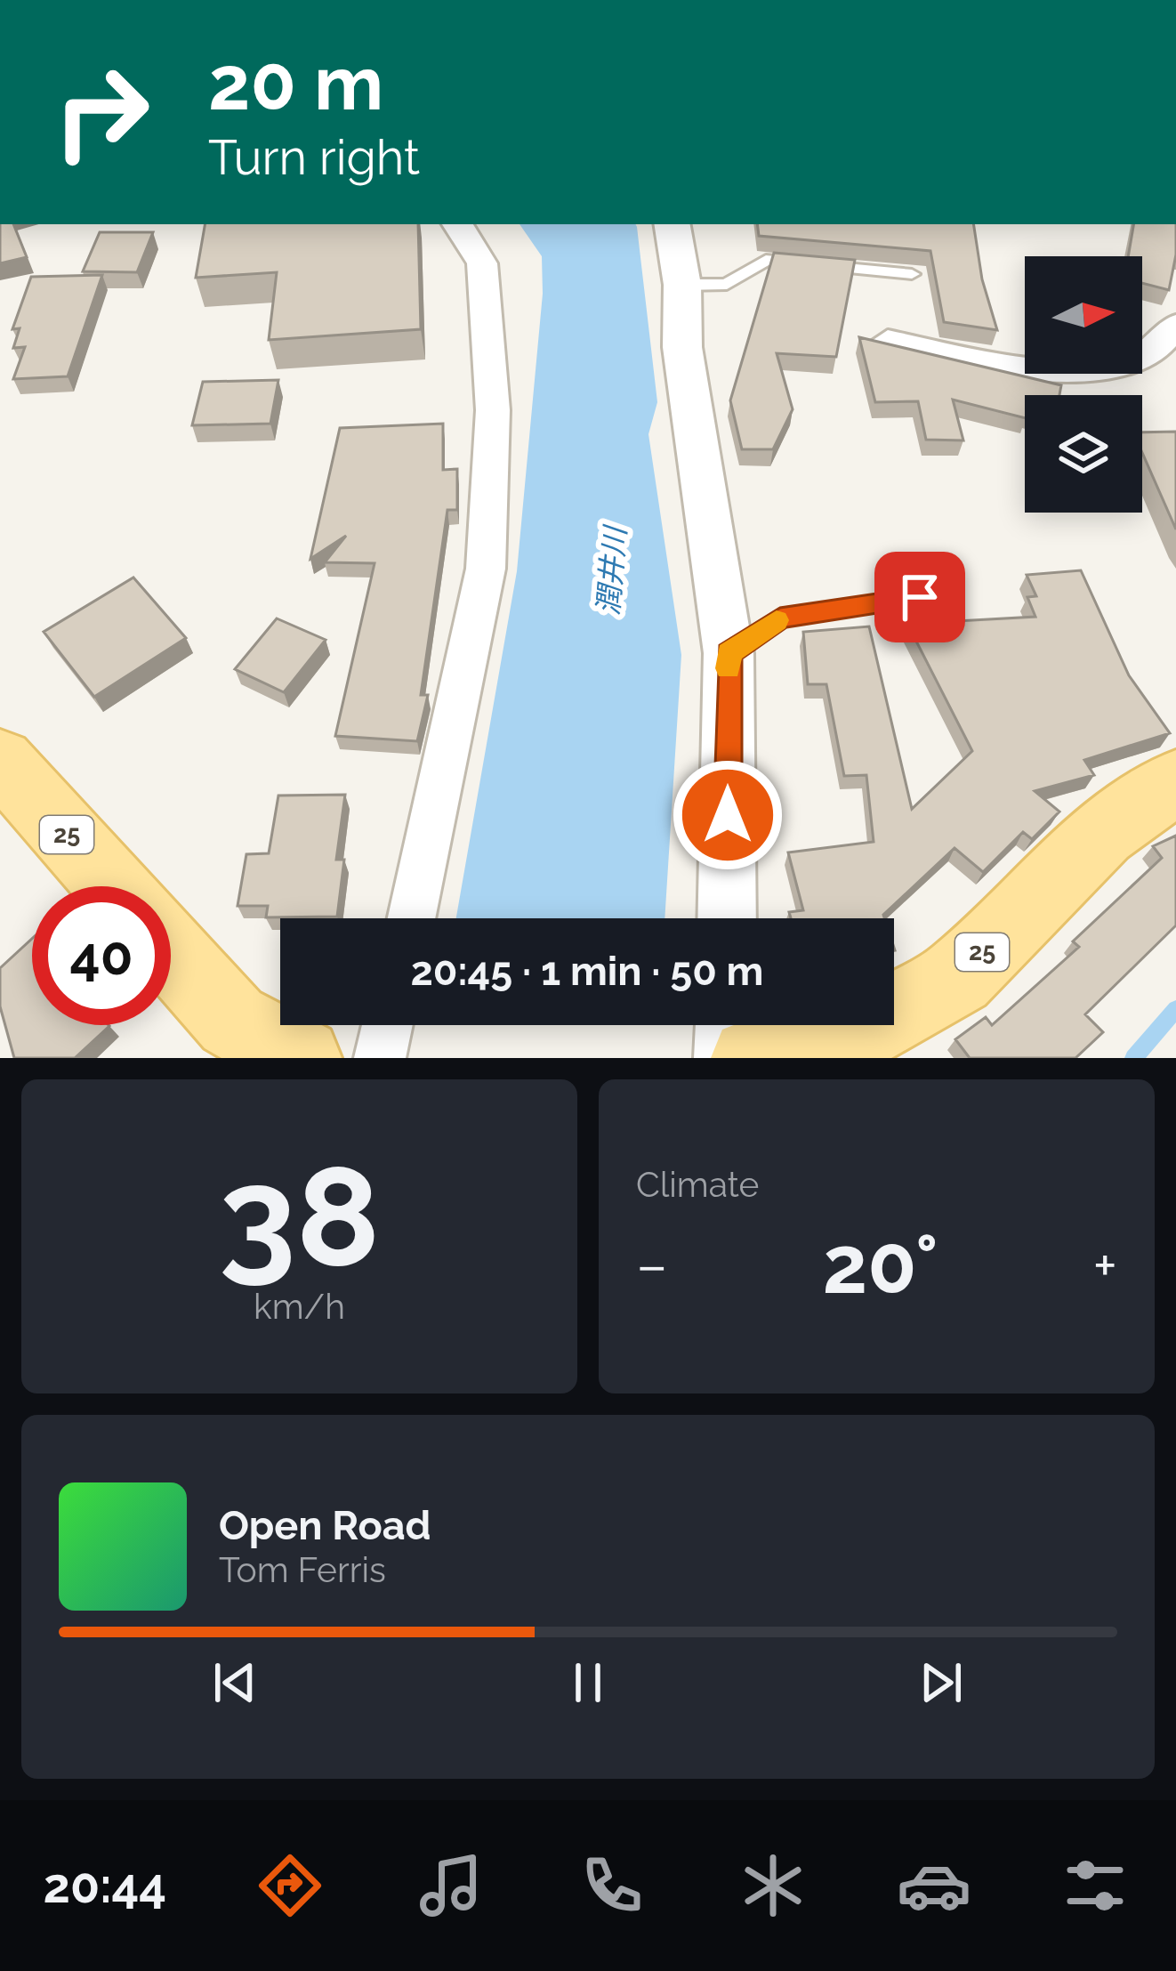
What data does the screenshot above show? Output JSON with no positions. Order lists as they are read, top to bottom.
{
  "streets": {
    "main road": ["25"]
  },
  "water": ["潤井川"],
  "north": "right",
  "page": {
    "turn": ["20 m", "Turn right"],
    "limit": "40",
    "trip": "20:45 · 1 min · 50 m",
    "tile": [
      ["38", "km/h"],
      "Climate"
    ],
    "heat": ["−", "20°", "+"],
    "song": ["Open Road", "Tom Ferris"],
    "tabs": "20:44"
  }
}
